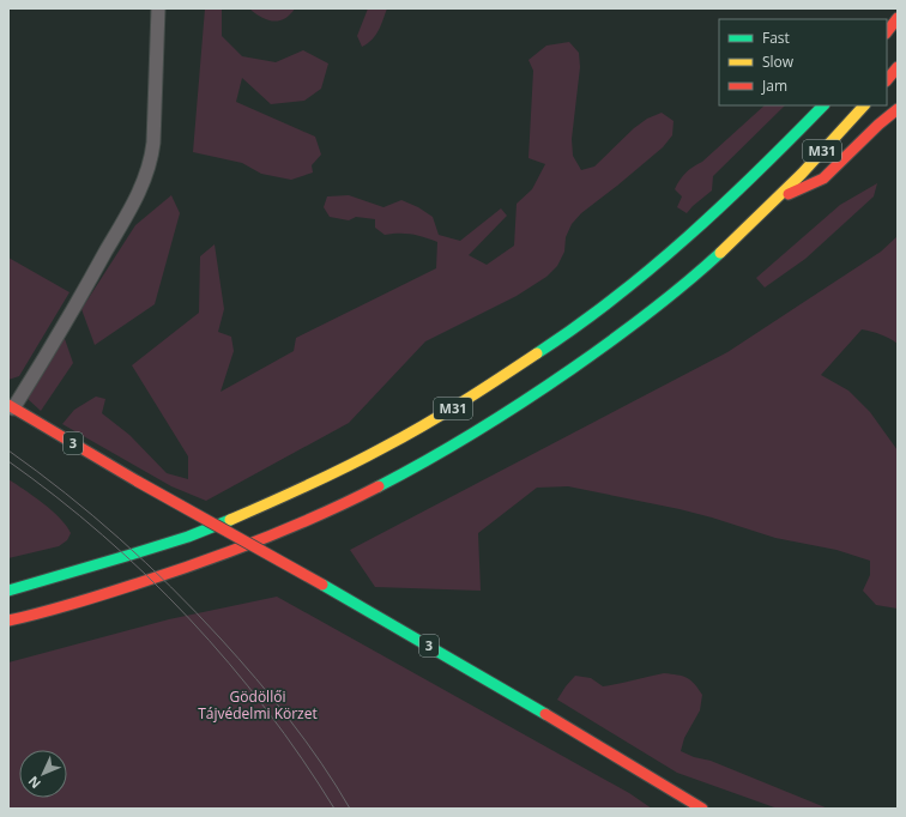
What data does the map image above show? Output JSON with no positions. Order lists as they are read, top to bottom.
{
  "streets": {
    "main road": ["M31", "3"]
  },
  "parks": ["Gödöllői Tájvédelmi Körzet"],
  "legend": ["Fast", "Slow", "Jam"],
  "north": "bottom left"
}
